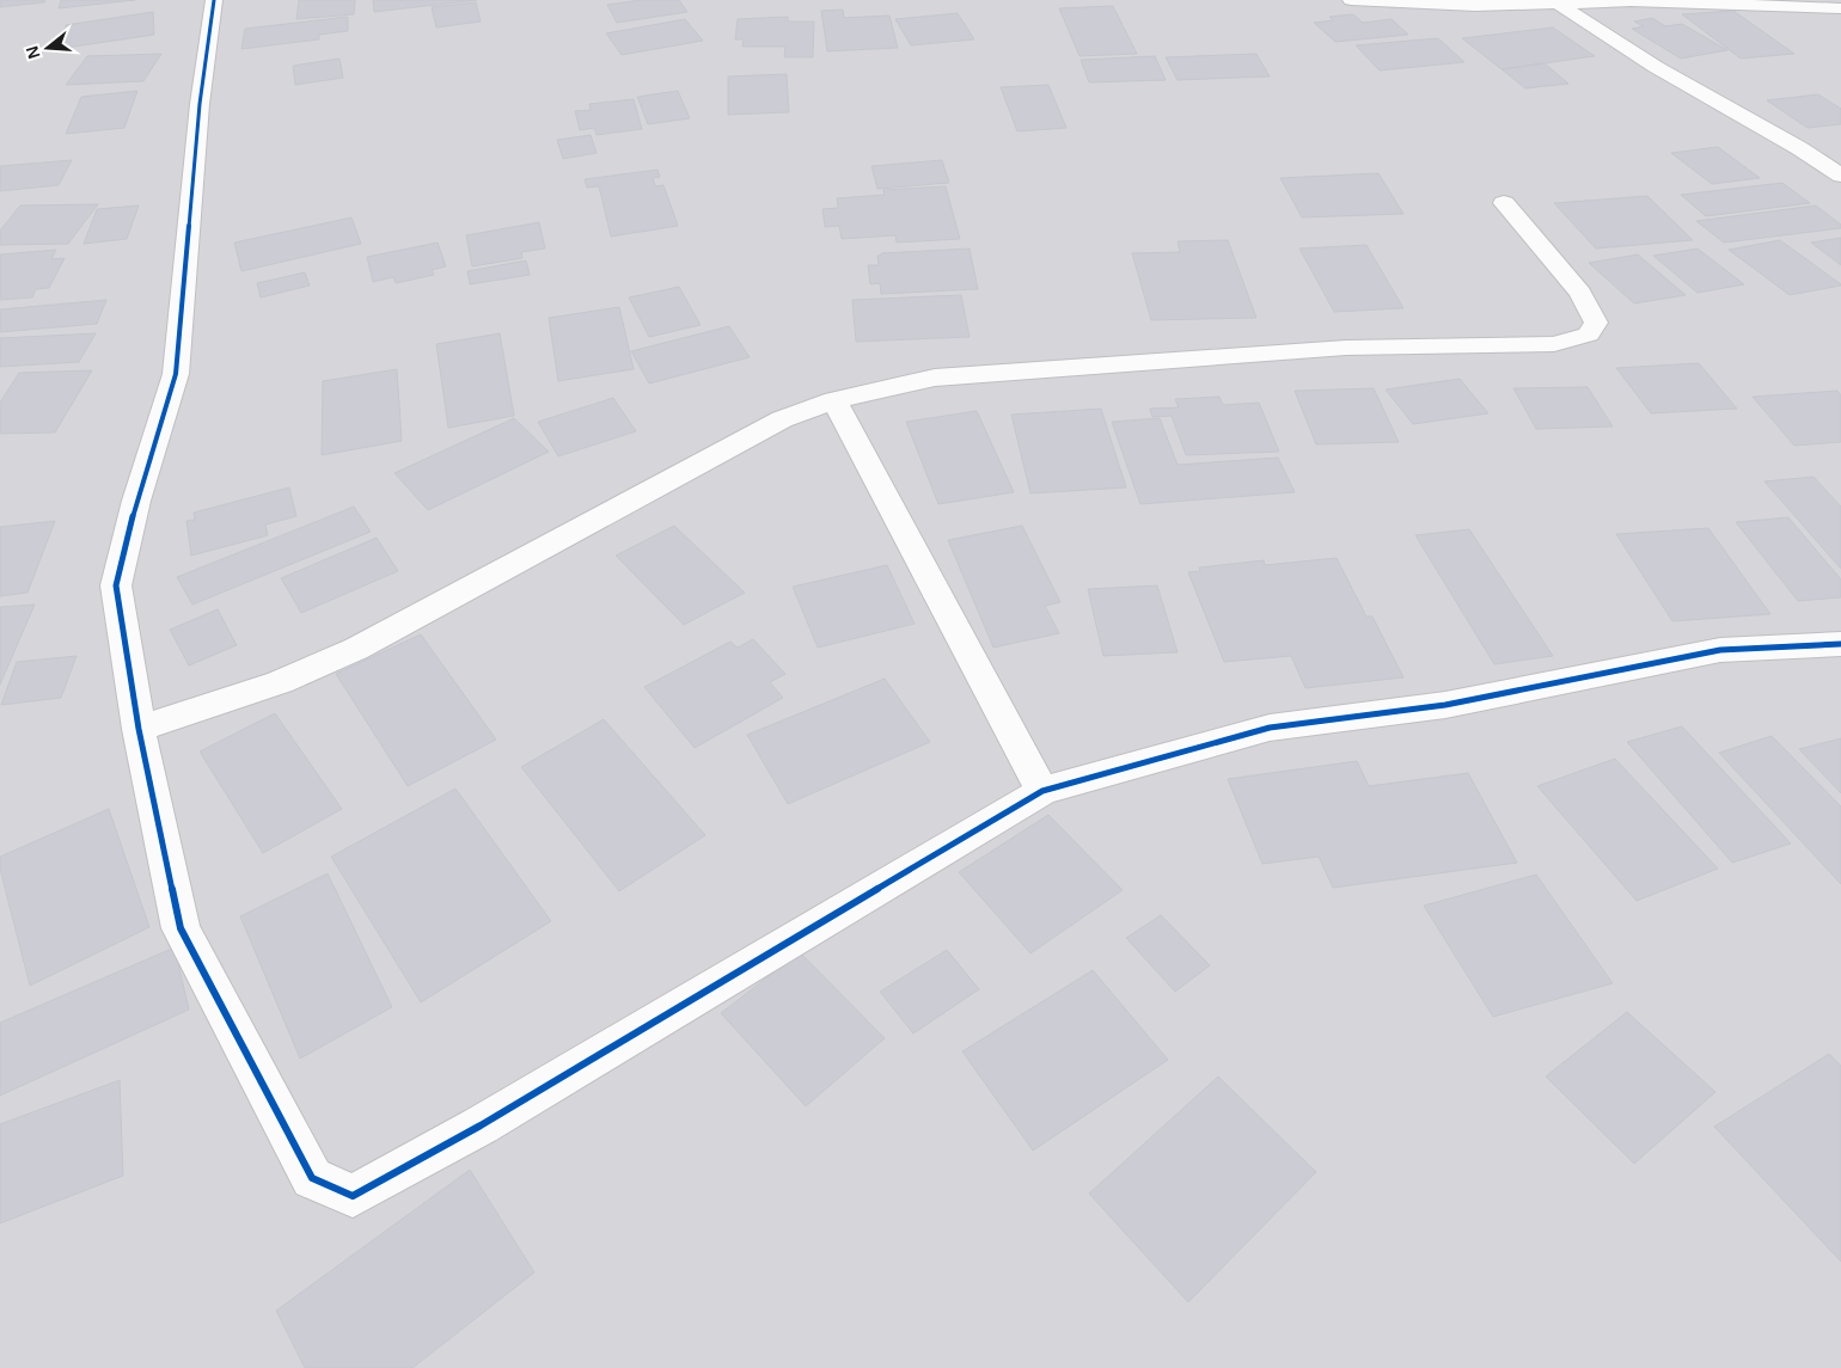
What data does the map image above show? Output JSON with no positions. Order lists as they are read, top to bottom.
{
  "north": "left"
}
